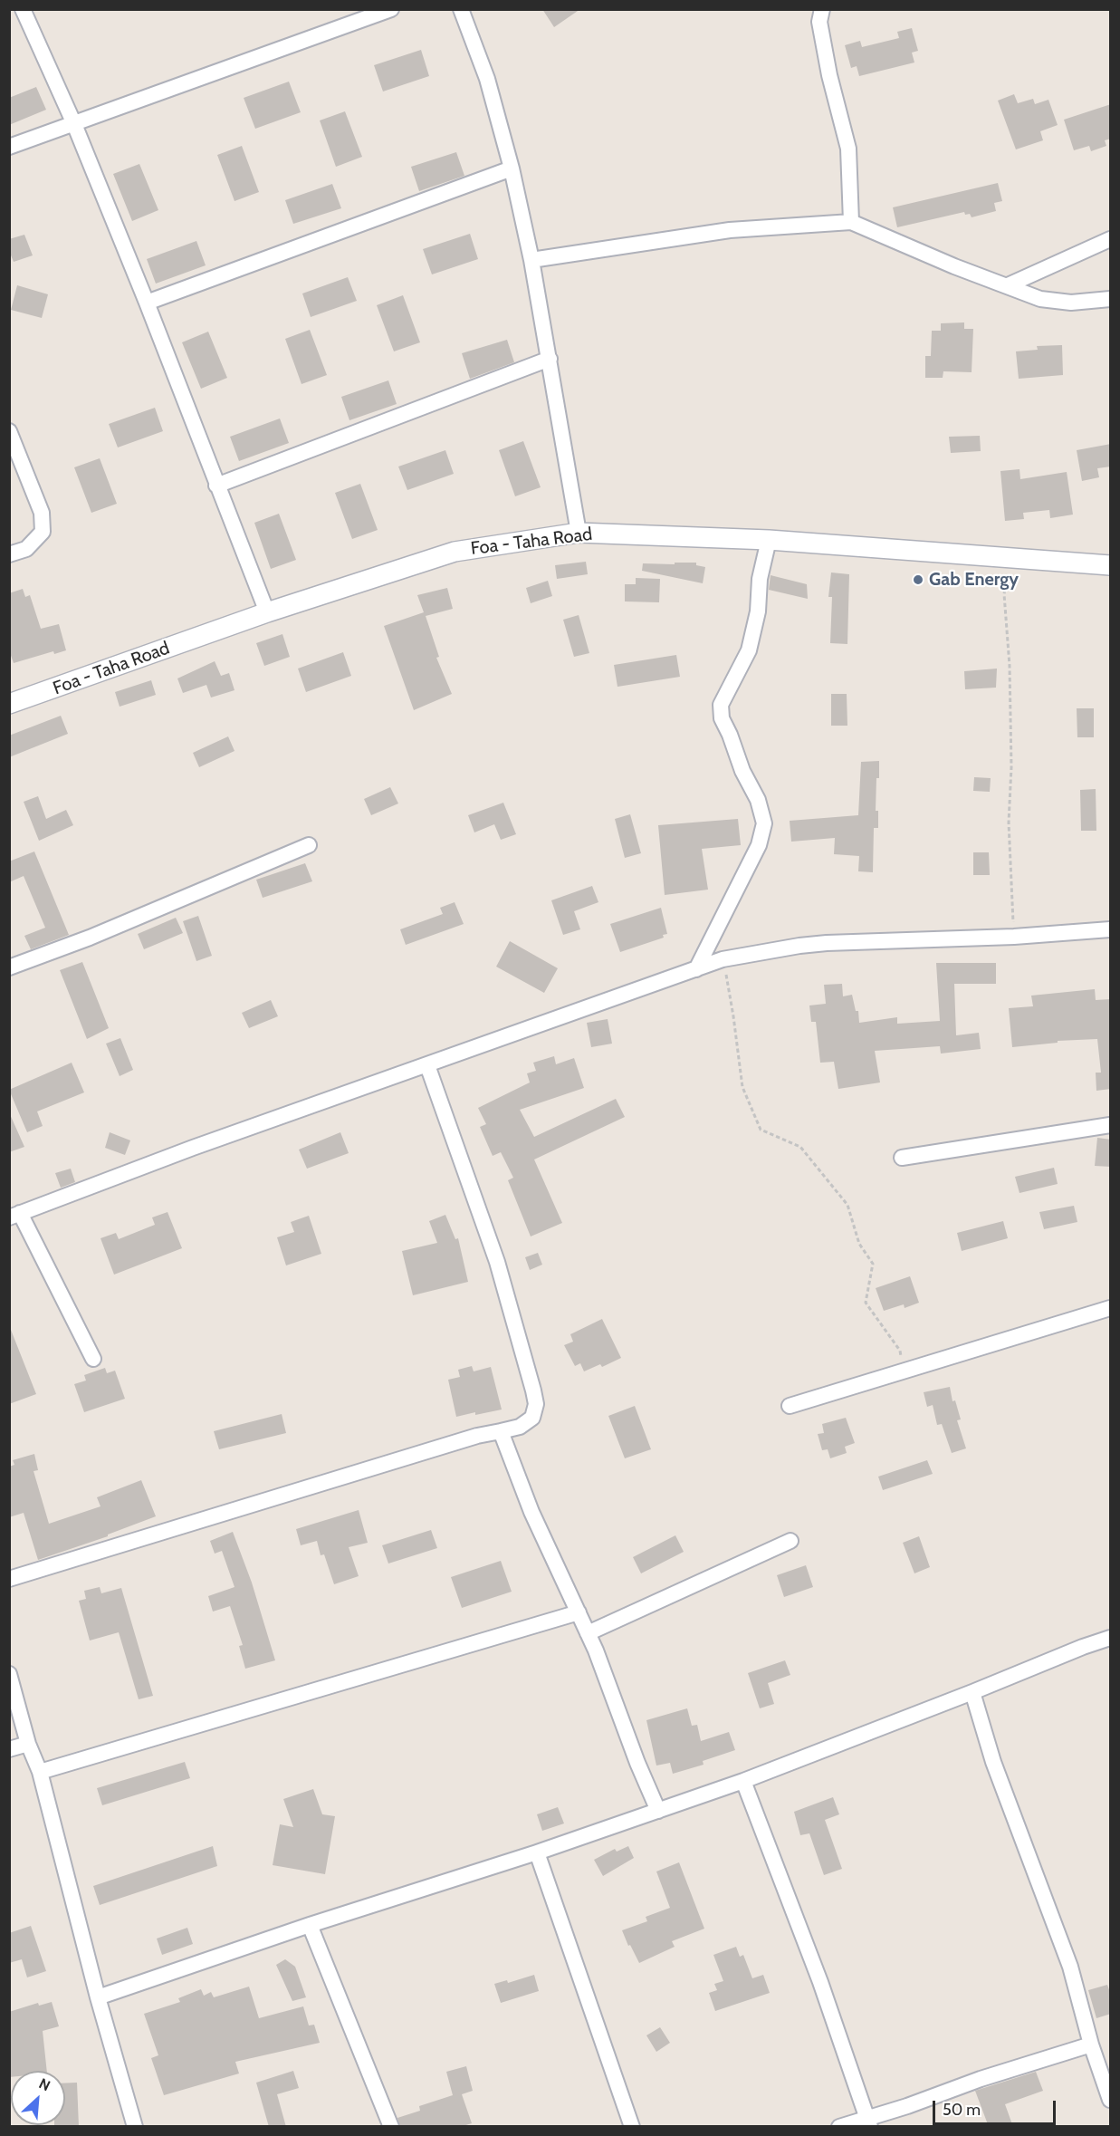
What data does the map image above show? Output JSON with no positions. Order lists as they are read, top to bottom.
{
  "streets": {
    "street": ["Foa - Taha Road"]
  },
  "places": ["Gab Energy"],
  "scale_bar": "50 m",
  "north": "top right"
}
